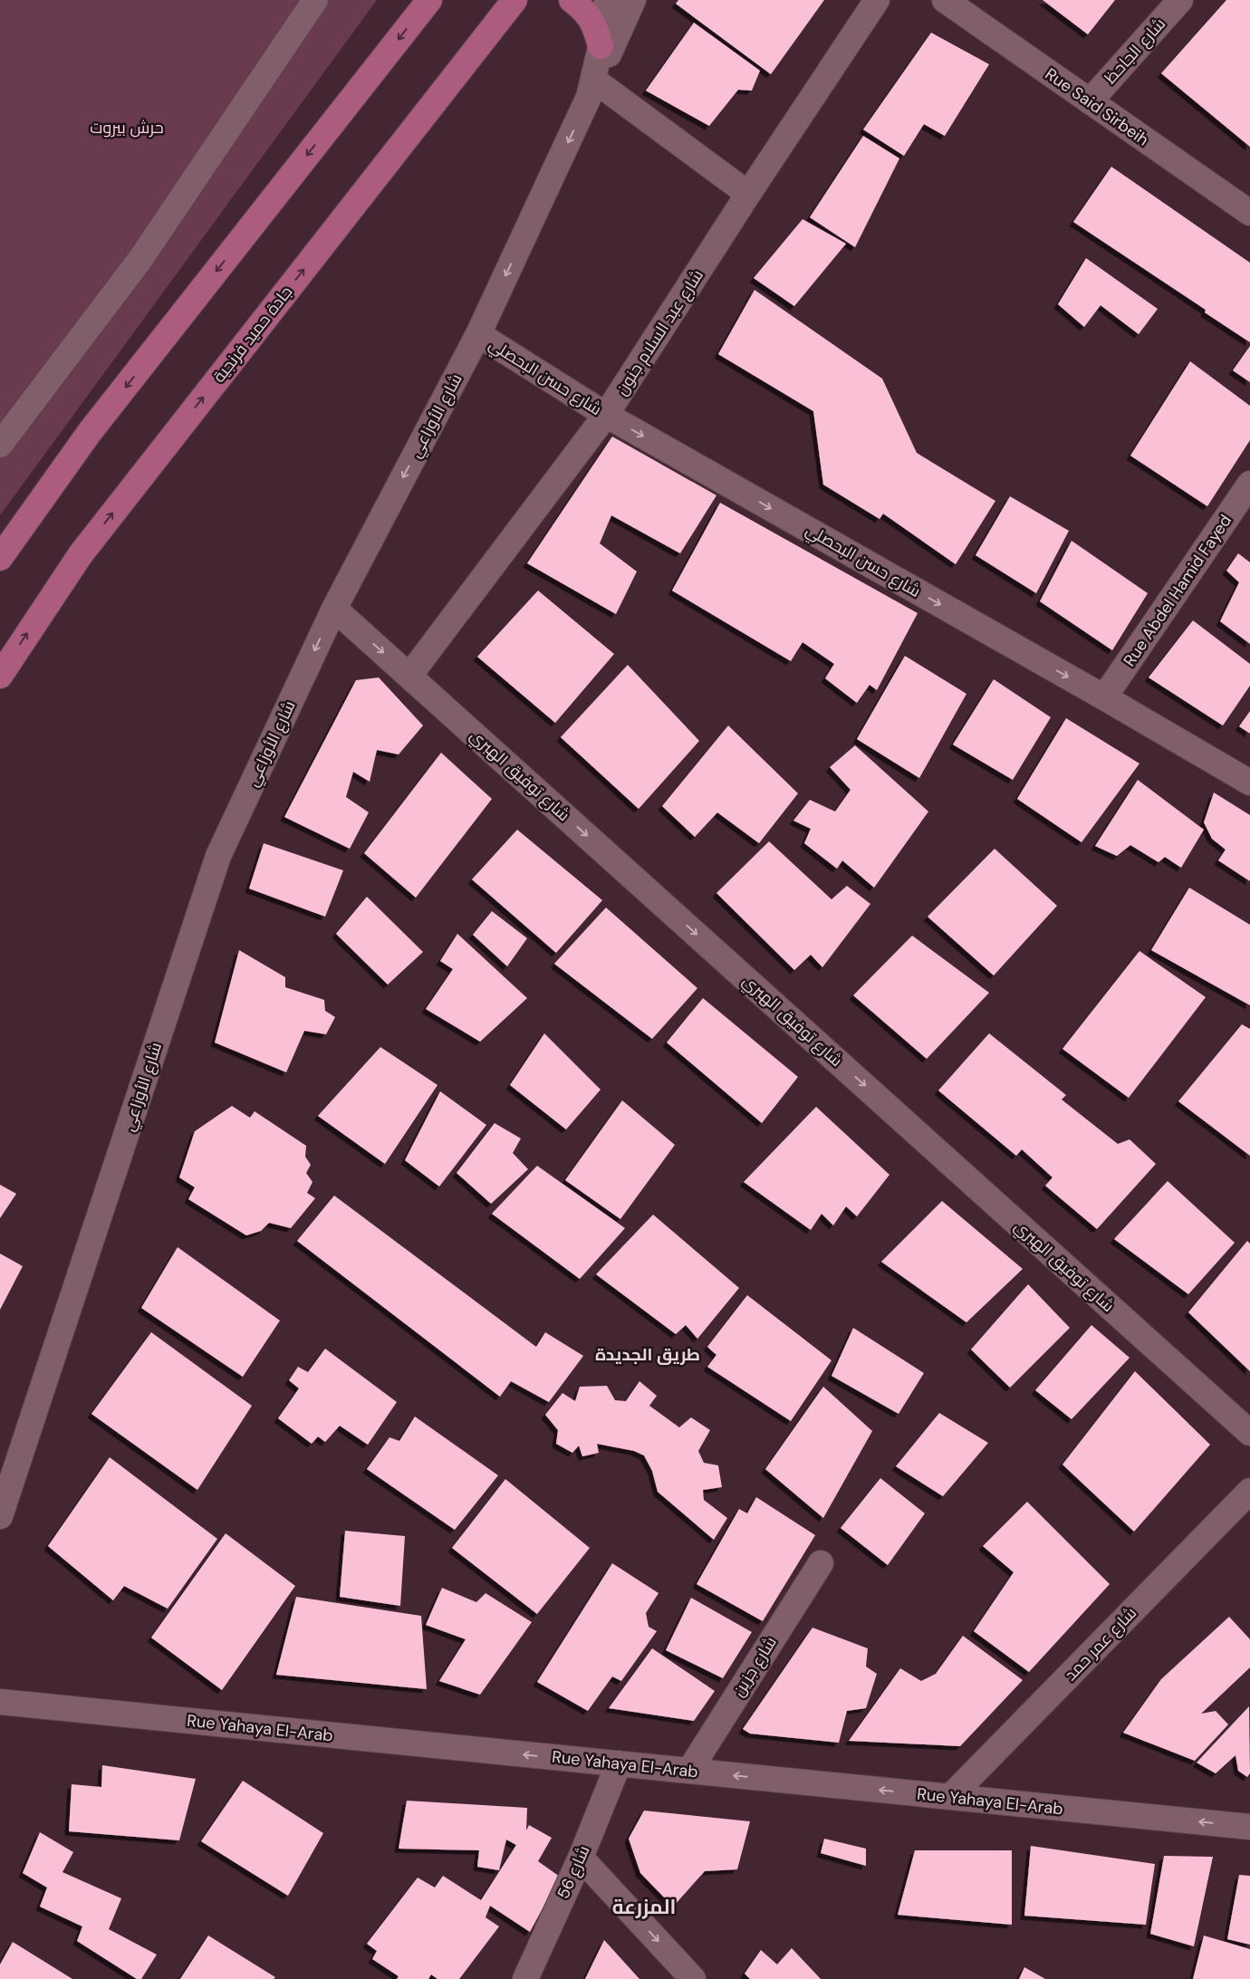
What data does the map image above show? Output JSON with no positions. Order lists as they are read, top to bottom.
{
  "streets": {
    "main road": ["جادة حميد فرنجية"],
    "street": [
      "شارع الجاحظ",
      "Rue Said Sirbeih",
      "شارع عبد السلام جنون",
      "شارع حسن البحصلي",
      "شارع الأوزاعي",
      "Rue Abdel Hamid Fayed",
      "شارع توفيق الهبري",
      "شارع عمر حمد",
      "شارع جزين",
      "Rue Yahaya El-Arab",
      "شارع 56"
    ]
  },
  "crossings": [
    ["شارع الجاحظ", "Rue Said Sirbeih"],
    ["شارع عبد السلام جنون", "شارع حسن البحصلي"],
    ["شارع عبد السلام جنون", "شارع توفيق الهبري"],
    ["شارع حسن البحصلي", "شارع الأوزاعي"],
    ["شارع حسن البحصلي", "Rue Abdel Hamid Fayed"],
    ["شارع الأوزاعي", "شارع توفيق الهبري"],
    ["شارع عمر حمد", "Rue Yahaya El-Arab"],
    ["شارع جزين", "Rue Yahaya El-Arab"],
    ["Rue Yahaya El-Arab", "شارع 56"]
  ],
  "one_way": [
    "شارع حسن البحصلي",
    "شارع الأوزاعي",
    "شارع توفيق الهبري",
    "Rue Yahaya El-Arab"
  ],
  "districts": ["طريق الجديدة", "المزرعة"],
  "parks": ["حرش بيروت"]
}
